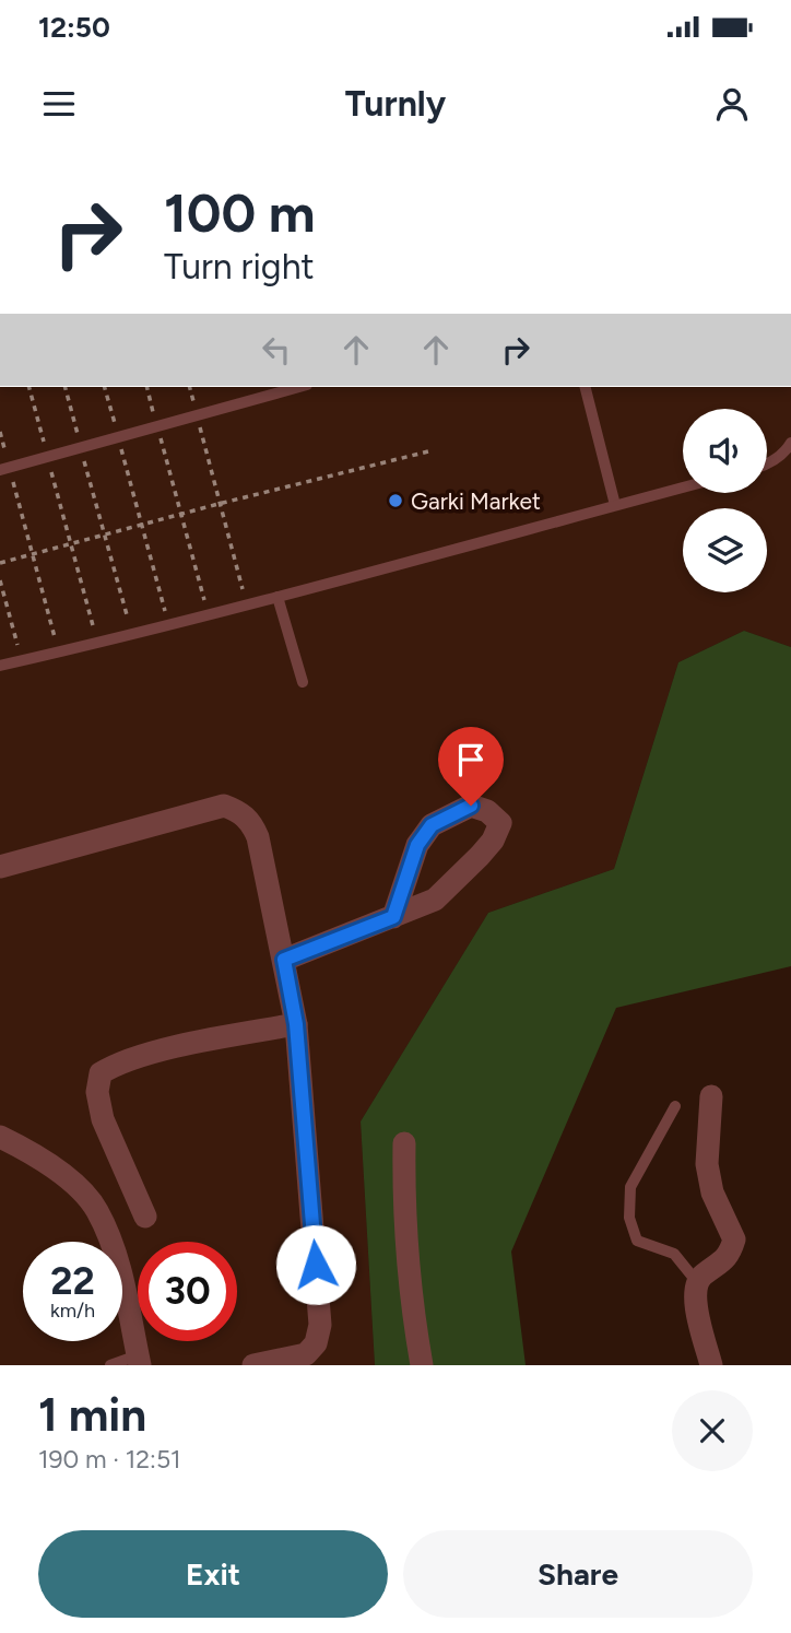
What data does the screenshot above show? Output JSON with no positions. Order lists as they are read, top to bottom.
{
  "places": ["Garki Market"],
  "page": {
    "status": "12:50",
    "header": "Turnly",
    "turn": ["100 m", "Turn right"],
    "speed": "22 km/h",
    "limit": "30",
    "heading": ["1 min", "190 m · 12:51"],
    "buttons": ["Exit", "Share"]
  }
}
